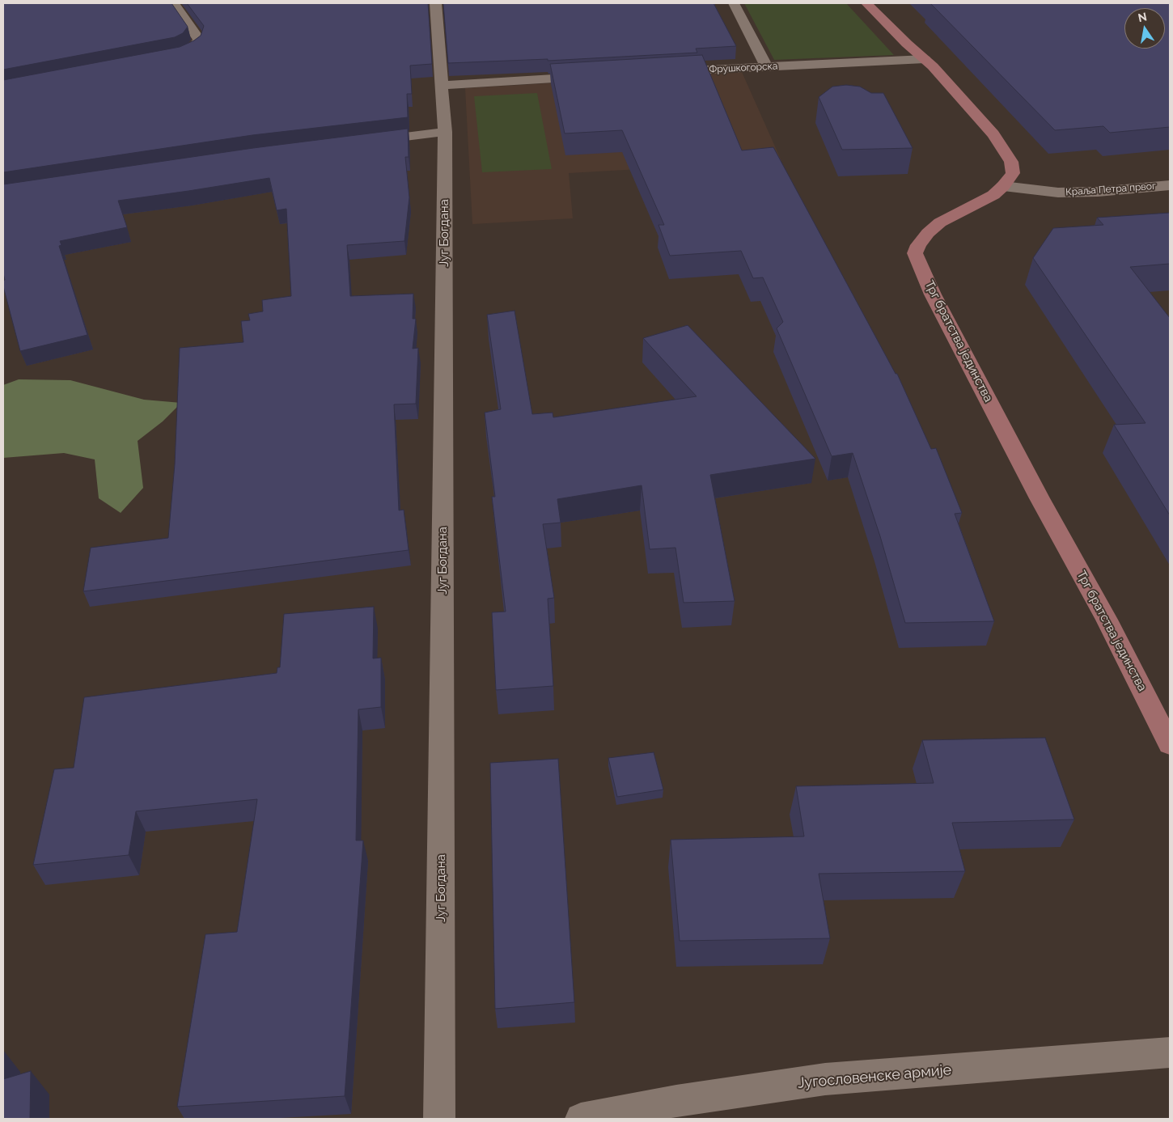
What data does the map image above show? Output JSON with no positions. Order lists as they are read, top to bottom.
{
  "streets": {
    "street": [
      "Фрушкогорска",
      "Краља Петра првог",
      "Југ Богдана",
      "Трг братства јединства",
      "Југословенске армије"
    ]
  },
  "crossings": [
    ["Фрушкогорска", "Трг братства јединства"],
    ["Краља Петра првог", "Трг братства јединства"]
  ],
  "north": "top"
}
